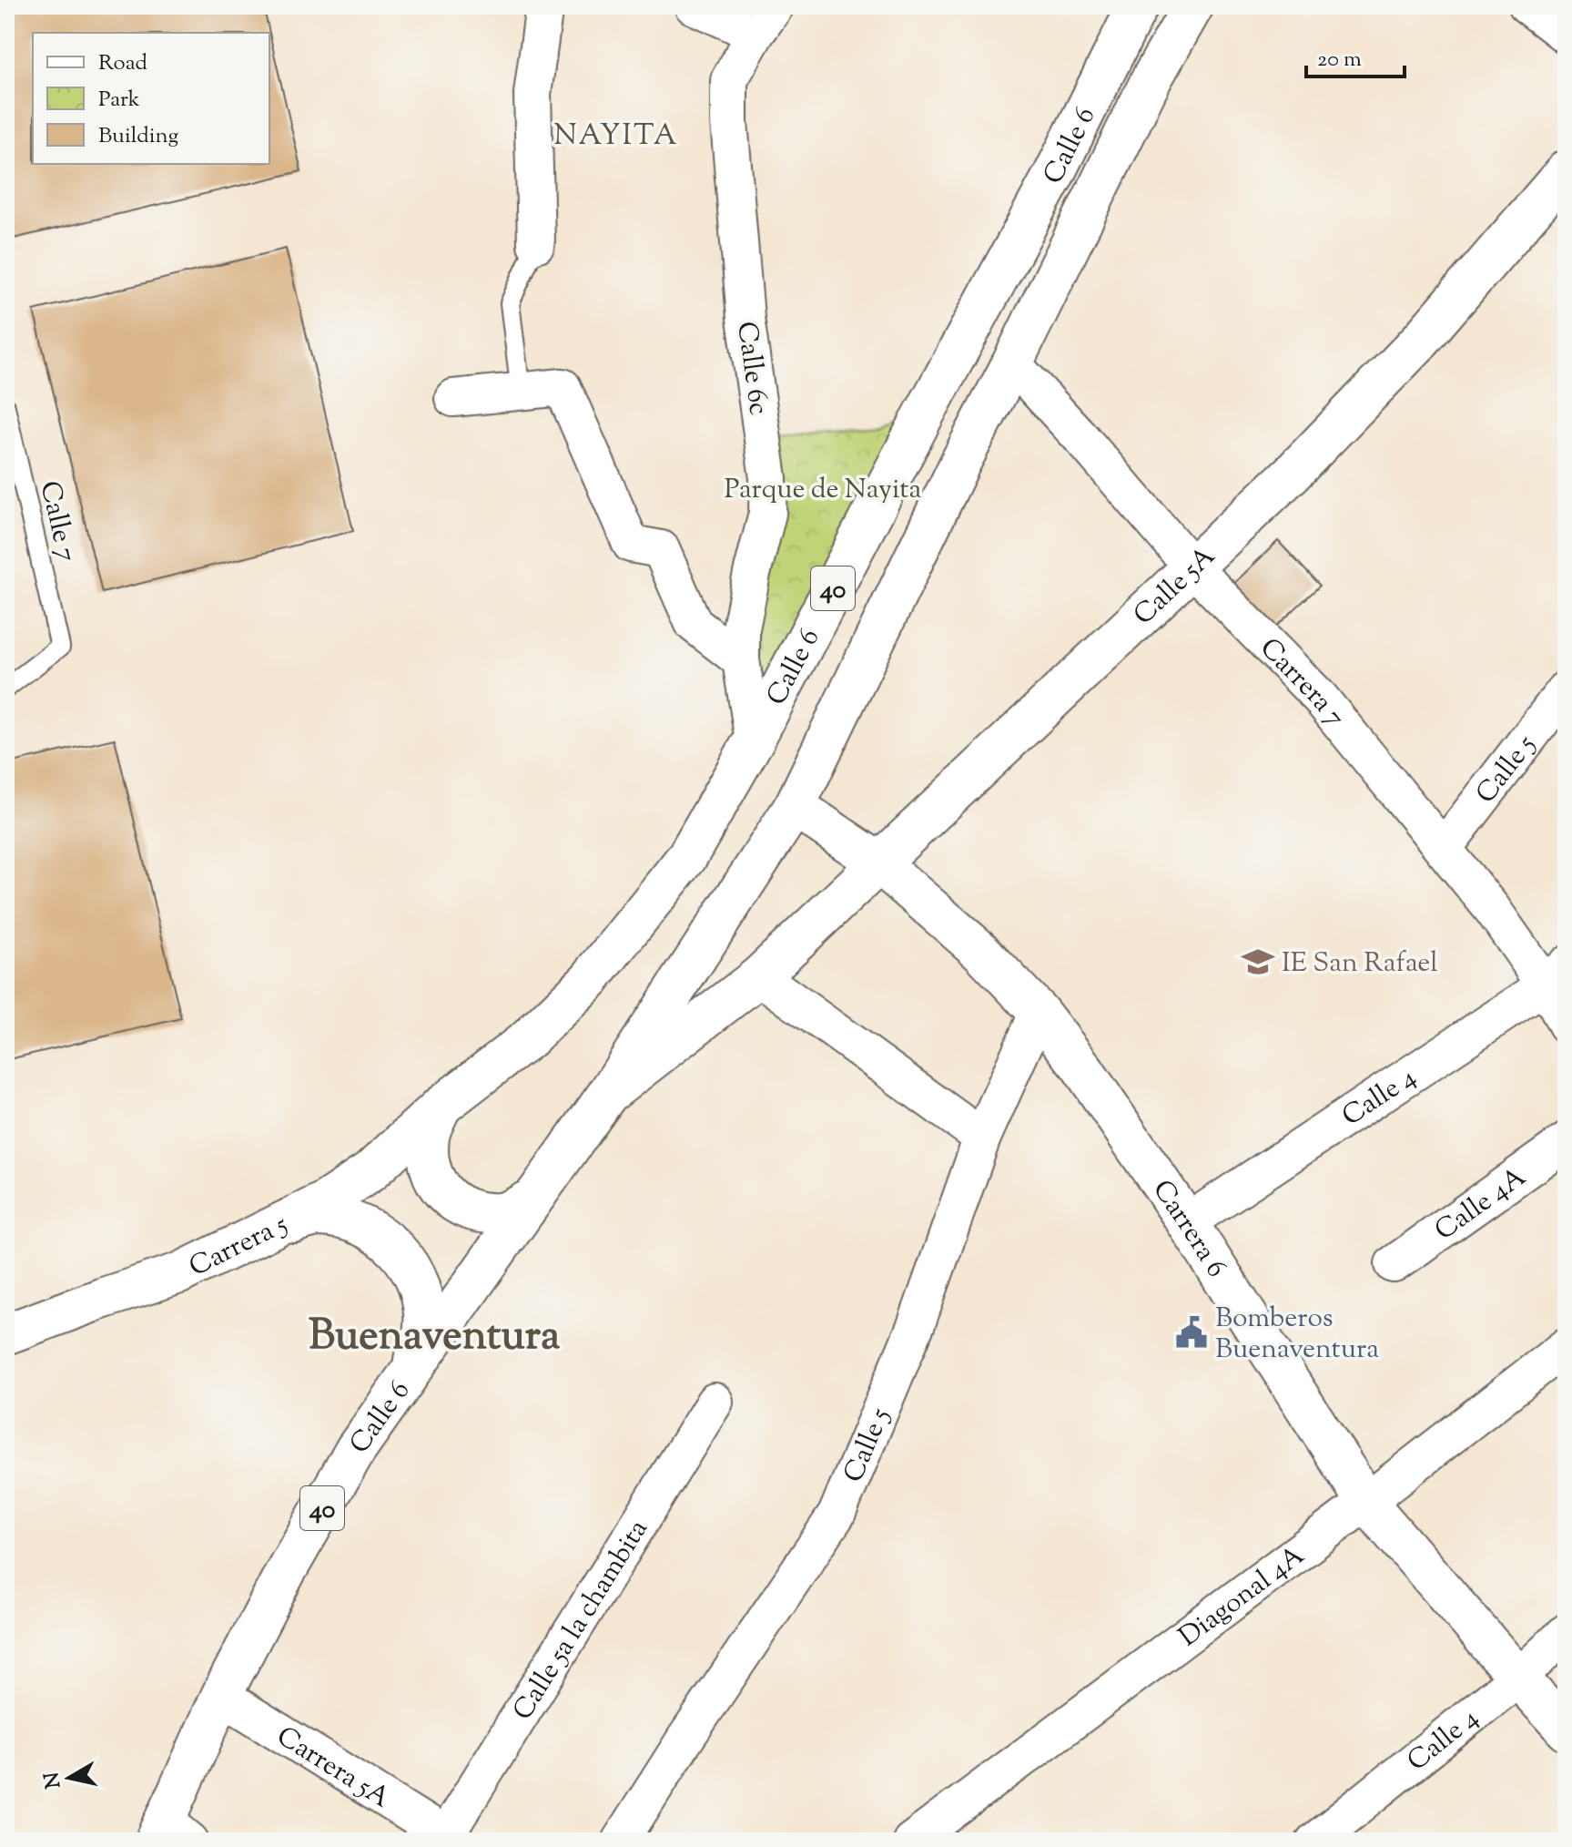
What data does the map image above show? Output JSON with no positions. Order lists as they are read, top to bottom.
{
  "streets": {
    "main road": [
      "Calle 6",
      "Calle 5A",
      "40",
      "Carrera 6",
      "Carrera 5"
    ],
    "street": [
      "Calle 6c",
      "Carrera 7",
      "Calle 5",
      "Calle 4",
      "Calle 4A",
      "Diagonal 4A",
      "Calle 5a la chambita",
      "Carrera 5A"
    ],
    "lane": ["Calle 7"]
  },
  "crossings": [
    ["Calle 6", "Calle 6c"],
    ["Calle 6", "Calle 5A"],
    ["Calle 6", "Carrera 7"],
    ["Calle 6", "Carrera 6"],
    ["Calle 6", "Carrera 5"],
    ["Calle 6", "Carrera 5A"],
    ["Calle 5A", "Carrera 7"],
    ["Calle 5A", "Carrera 6"],
    ["Carrera 7", "Calle 5"],
    ["Carrera 7", "Calle 4"],
    ["Calle 5", "Carrera 6"],
    ["Calle 4", "Carrera 6"],
    ["Carrera 6", "Diagonal 4A"],
    ["Calle 5a la chambita", "Carrera 5A"]
  ],
  "districts": ["NAYITA", "Buenaventura"],
  "parks": ["Parque de Nayita"],
  "places": {
    "school or university": ["IE San Rafael"],
    "public building": ["Bomberos Buenaventura"]
  },
  "legend": ["Road", "Park", "Building"],
  "scale_bar": "20 m",
  "north": "left"
}
